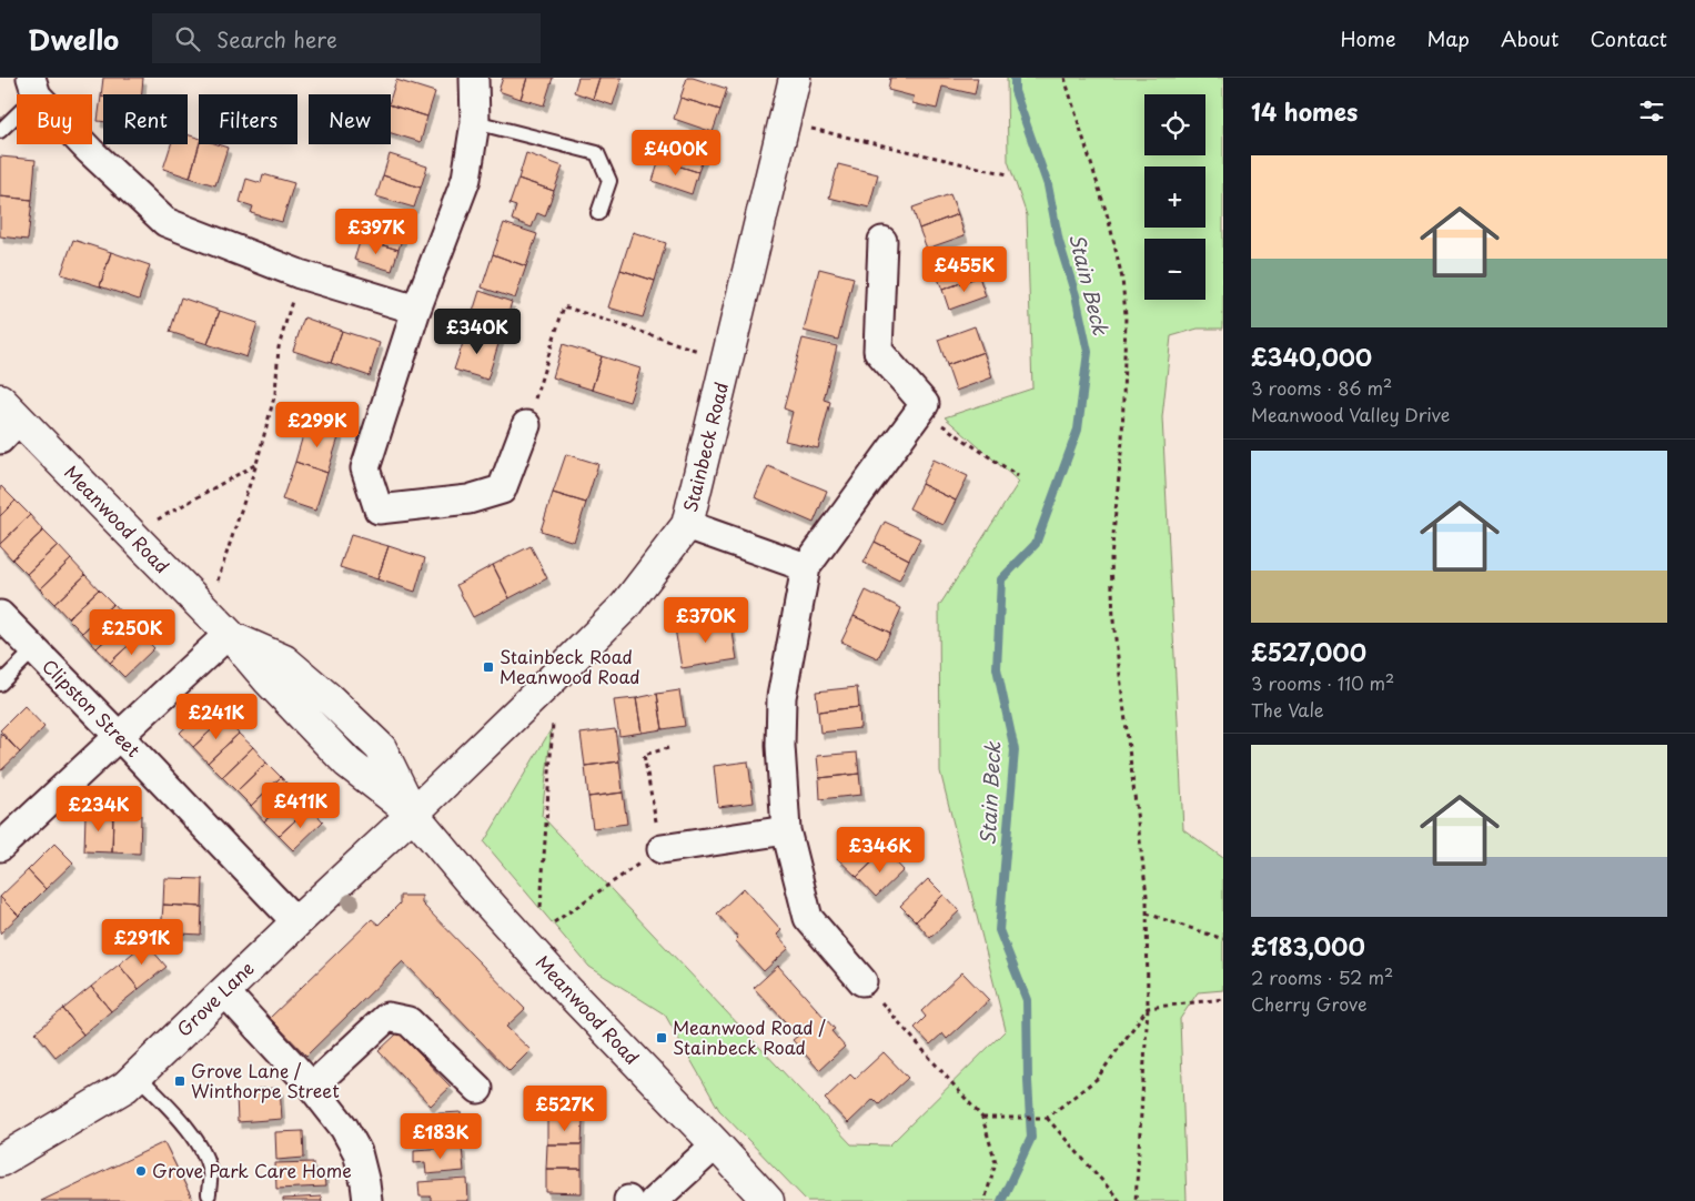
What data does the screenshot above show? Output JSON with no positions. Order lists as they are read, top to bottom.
{
  "streets": {
    "main road": ["Stainbeck Road", "Meanwood Road", "Grove Lane"],
    "street": ["Clipston Street"]
  },
  "crossings": [
    ["Stainbeck Road", "Meanwood Road"],
    ["Stainbeck Road", "Grove Lane"],
    ["Meanwood Road", "Grove Lane"],
    ["Clipston Street", "Grove Lane"]
  ],
  "water": ["Stain Beck"],
  "places": {
    "transit": ["Stainbeck Road Meanwood Road", "Meanwood Road / Stainbeck Road", "Grove Lane / Winthorpe Street"],
    "other": ["Grove Park Care Home"]
  },
  "page": {
    "header": "Dwello",
    "search": "Search here",
    "nav": [
      "Home",
      "Map",
      "About",
      "Contact"
    ],
    "heading": "14 homes",
    "map_buttons": ["+", "−"],
    "chip": [
      "Buy",
      "Rent",
      "Filters",
      "New"
    ],
    "price": [
      "£400K",
      "£397K",
      "£455K",
      "£340K",
      "£299K",
      "£370K",
      "£250K",
      "£241K",
      "£411K",
      "£234K",
      "£346K",
      "£291K",
      "£527K",
      "£183K"
    ],
    "list": [
      {
        "name": "£340,000",
        "note": "3 rooms · 86 m² · Meanwood Valley Drive"
      },
      {
        "name": "£527,000",
        "note": "3 rooms · 110 m² · The Vale"
      },
      {
        "name": "£183,000",
        "note": "2 rooms · 52 m² · Cherry Grove"
      }
    ]
  }
}
